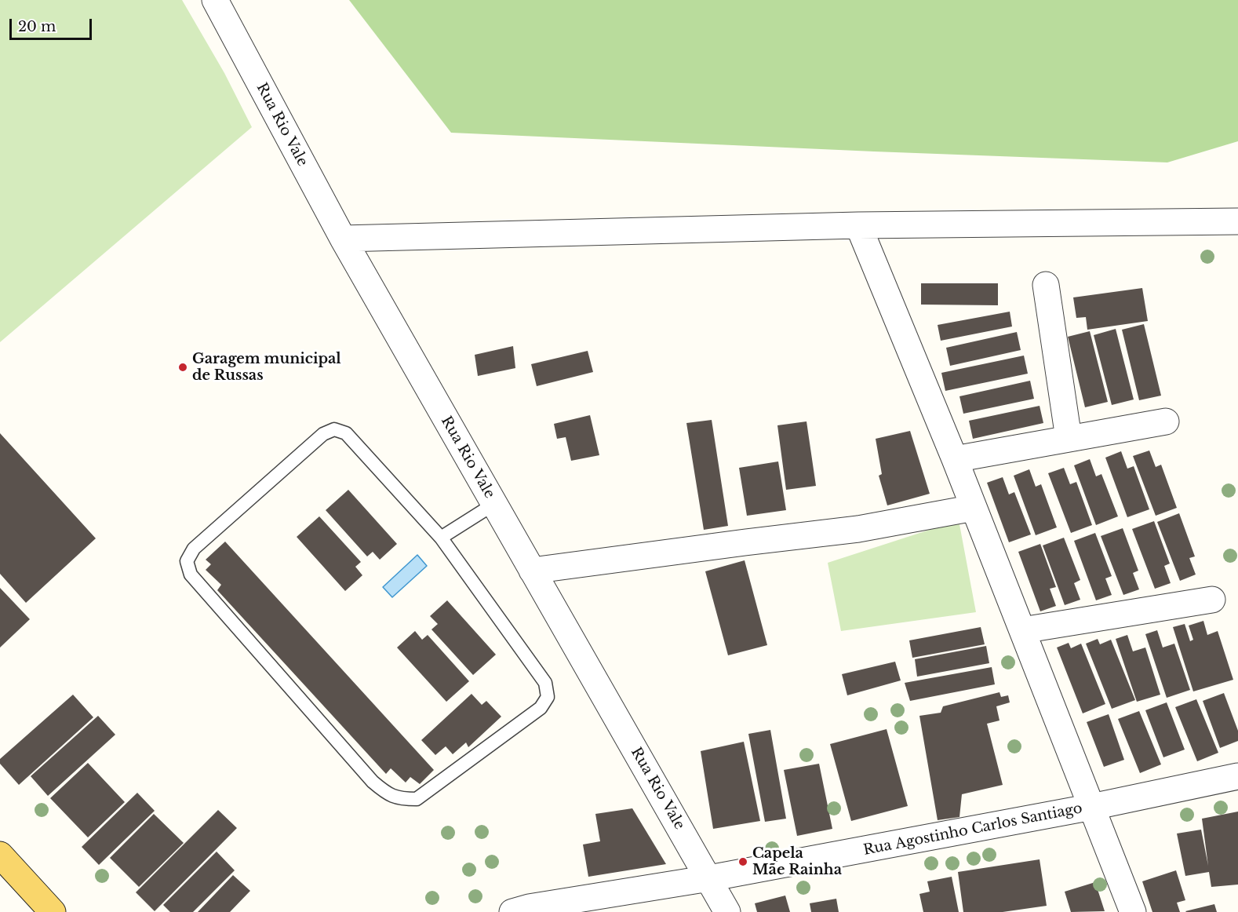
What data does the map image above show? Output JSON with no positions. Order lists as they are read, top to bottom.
{
  "streets": {
    "street": ["Rua Rio Vale", "Rua Agostinho Carlos Santiago"]
  },
  "crossings": [
    ["Rua Rio Vale", "Rua Agostinho Carlos Santiago"]
  ],
  "places": ["Garagem municipal de Russas", "Capela Mãe Rainha"],
  "scale_bar": "20 m"
}
